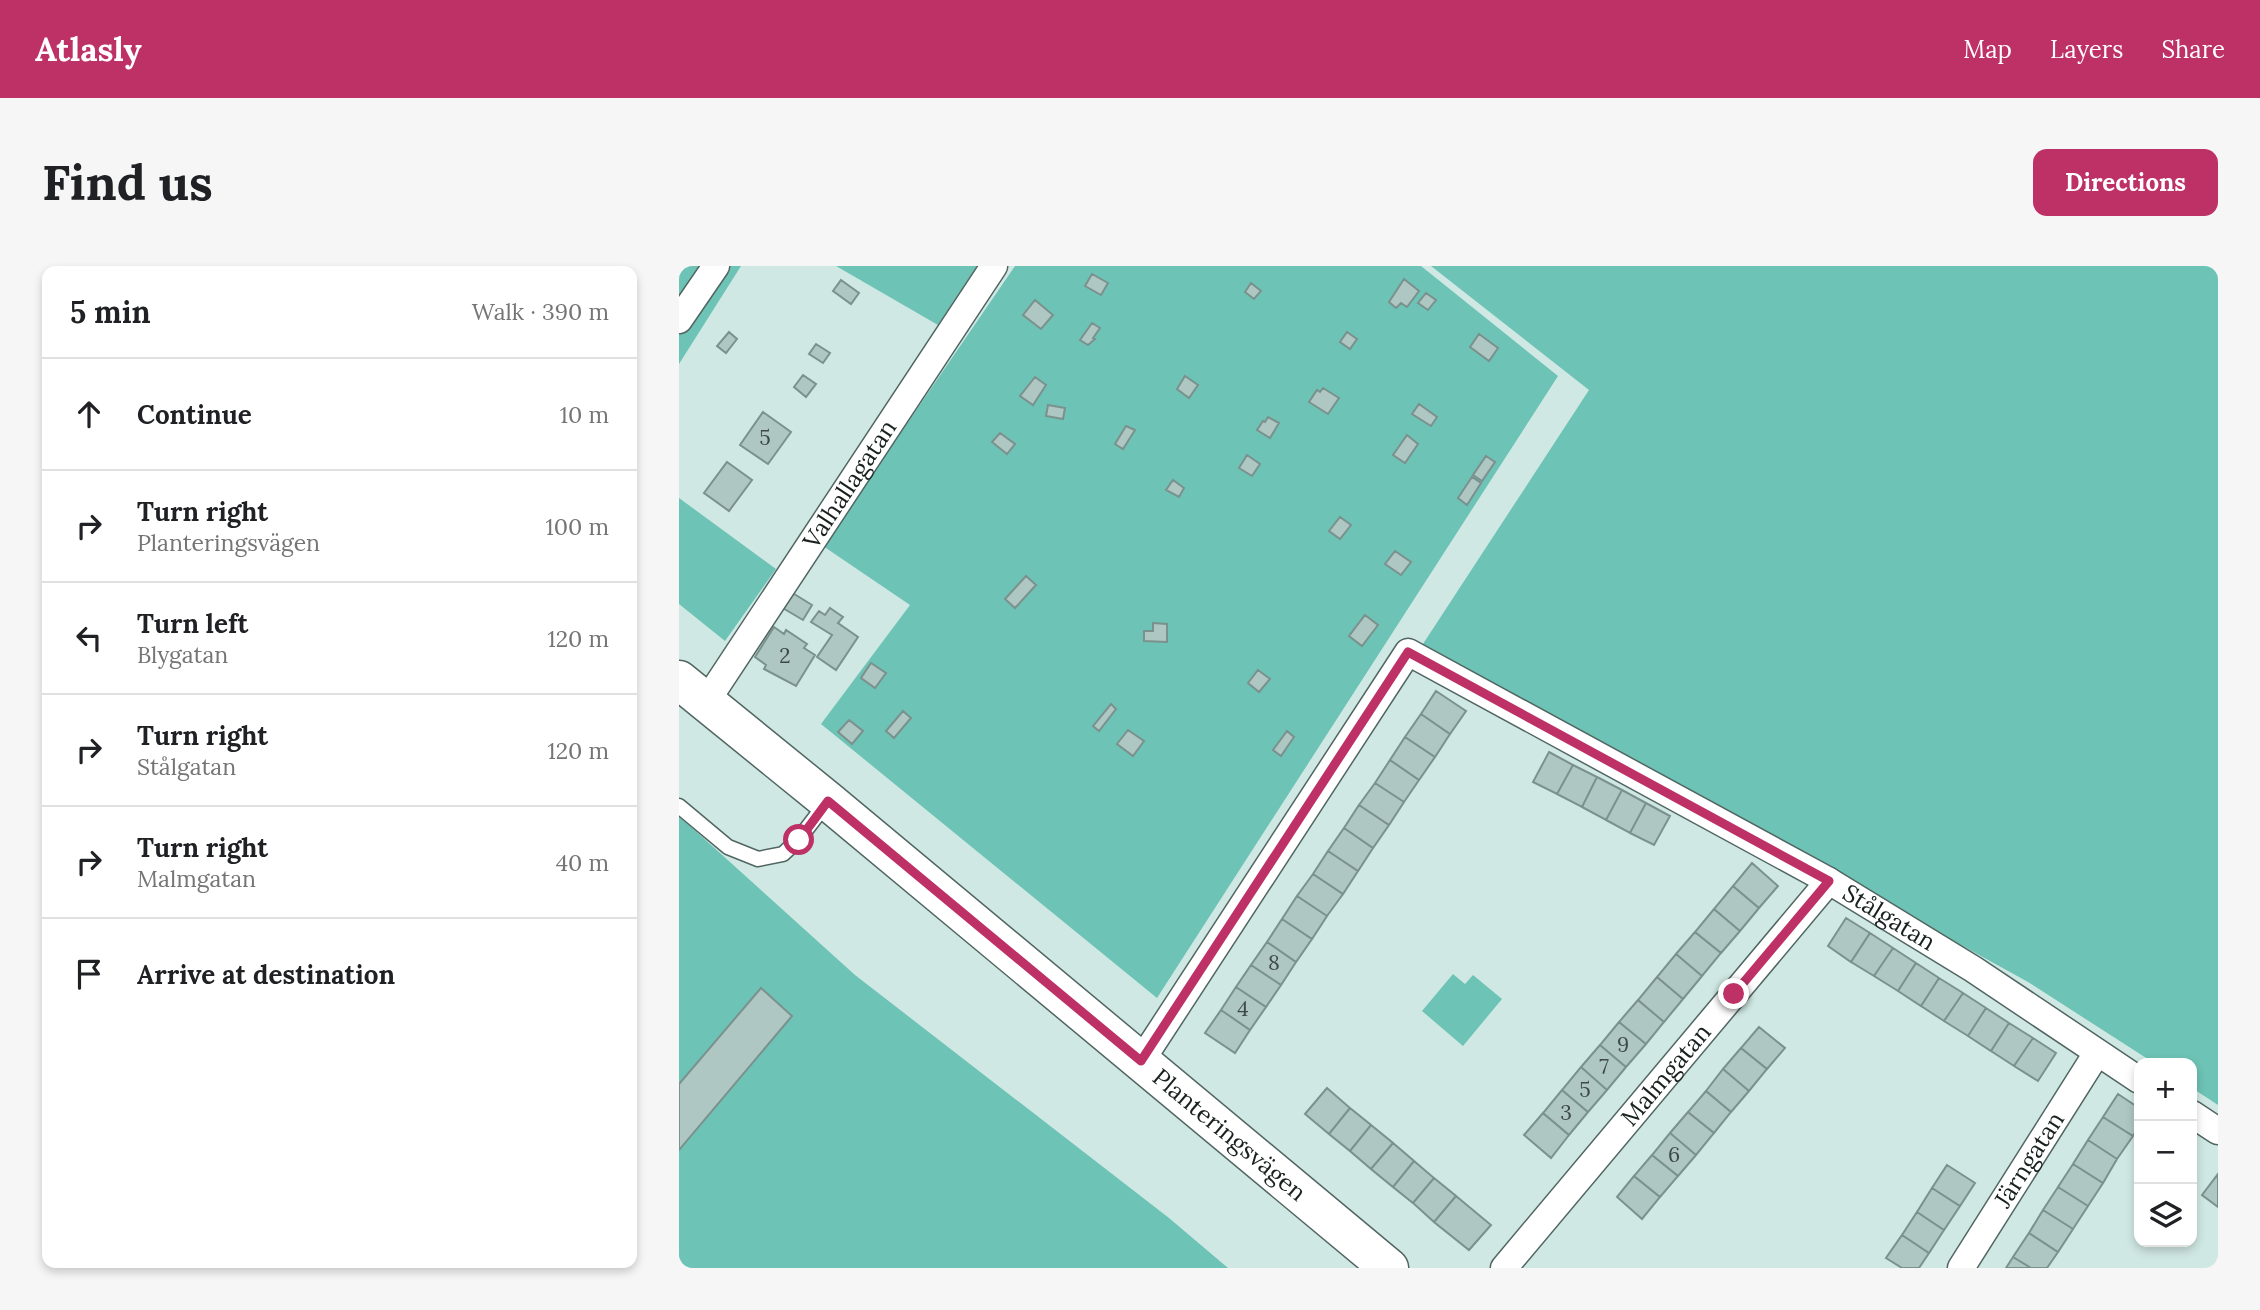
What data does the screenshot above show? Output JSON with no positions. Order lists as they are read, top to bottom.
{
  "streets": {
    "street": [
      "Valhallagatan",
      "Stålgatan",
      "Malmgatan",
      "Planteringsvägen",
      "Järngatan"
    ]
  },
  "crossings": [
    ["Valhallagatan", "Planteringsvägen"],
    ["Stålgatan", "Malmgatan"],
    ["Stålgatan", "Planteringsvägen"],
    ["Stålgatan", "Järngatan"]
  ],
  "house_numbers": [
    "5",
    "2",
    "8",
    "4",
    "9",
    "7",
    "5",
    "3",
    "6"
  ],
  "page": {
    "header": "Atlasly",
    "nav": ["Map", "Layers", "Share"],
    "buttons": "Directions",
    "title": "Find us",
    "heading": ["5 min", "Walk · 390 m"],
    "list": [
      ["Continue", "10 m"],
      ["Turn right", "Planteringsvägen", "100 m"],
      ["Turn left", "Blygatan", "120 m"],
      ["Turn right", "Stålgatan", "120 m"],
      ["Turn right", "Malmgatan", "40 m"],
      "Arrive at destination"
    ],
    "map_buttons": ["+", "−"]
  }
}
